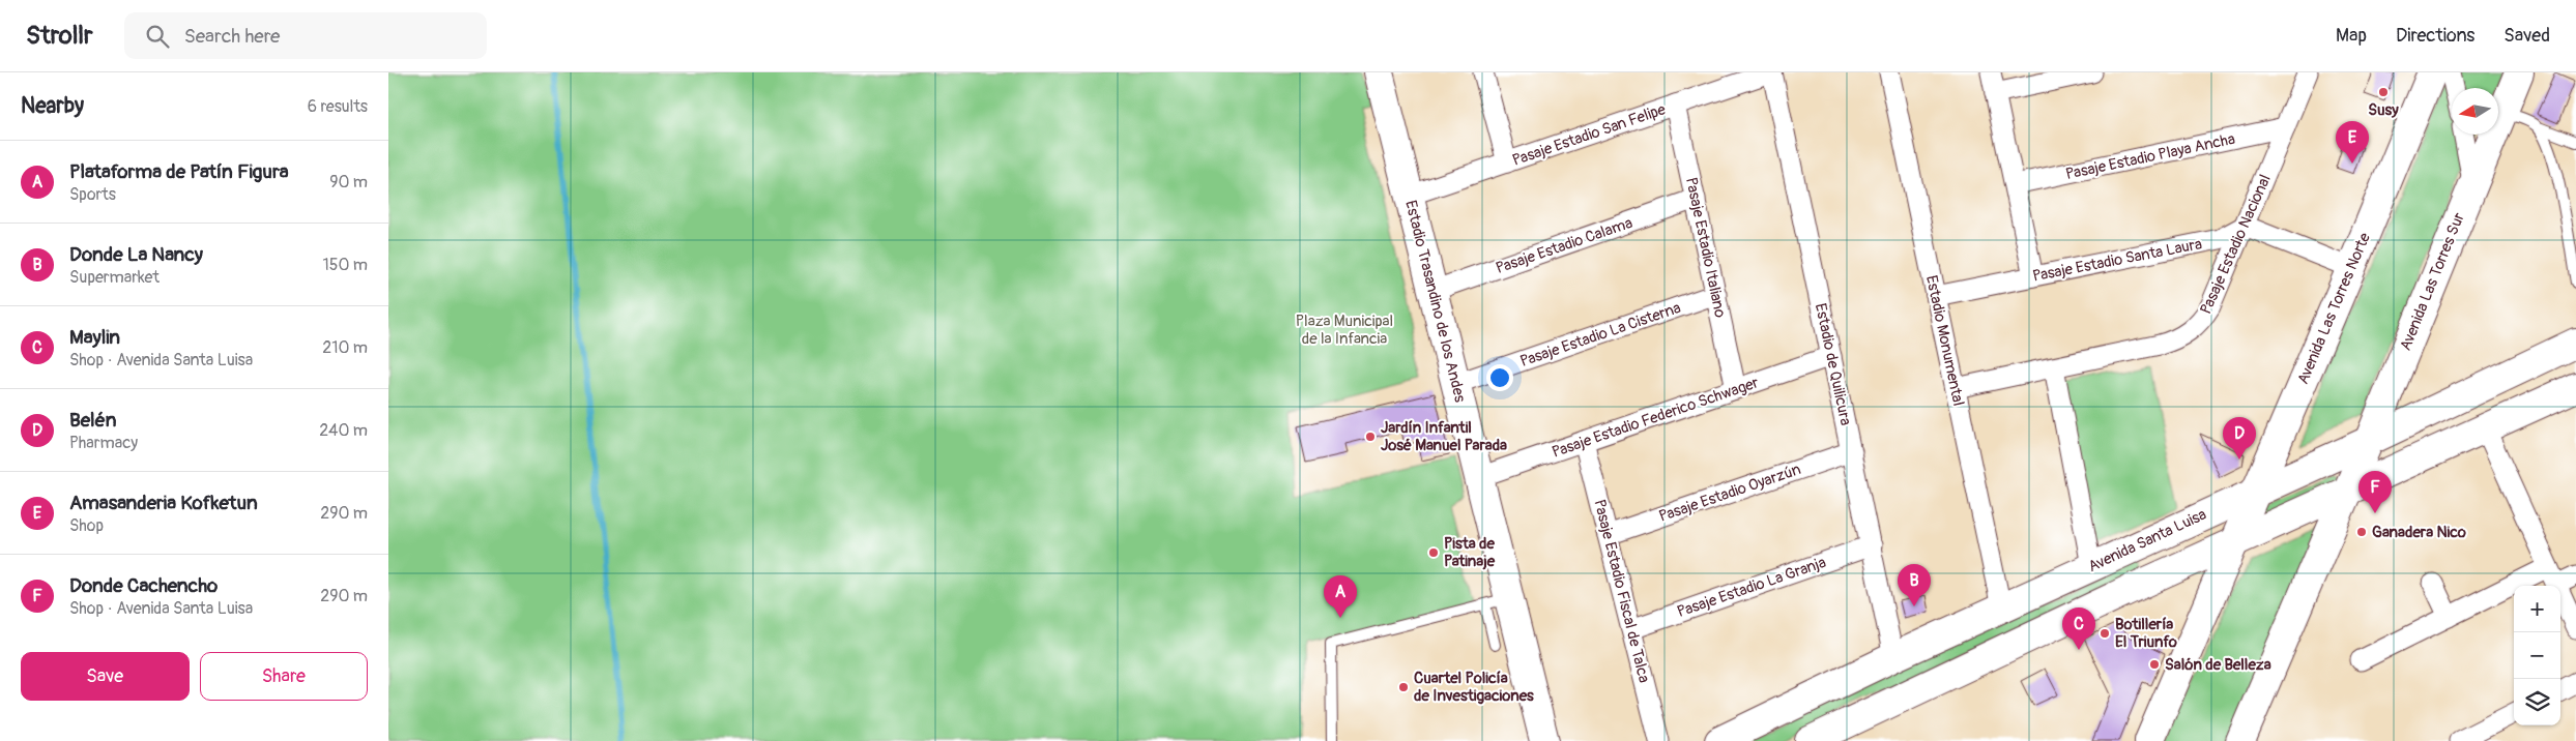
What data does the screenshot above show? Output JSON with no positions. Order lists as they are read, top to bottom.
{
  "streets": {
    "street": [
      "Pasaje Estadio San Felipe",
      "Pasaje Estadio Playa Ancha",
      "Pasaje Estadio Nacional",
      "Pasaje Estadio Calama",
      "Pasaje Estadio Italiano",
      "Pasaje Estadio Santa Laura",
      "Avenida Las Torres Sur",
      "Estadio Trasandino de los Andes",
      "Avenida Las Torres Norte",
      "Pasaje Estadio La Cisterna",
      "Estadio Monumental",
      "Estadio de Quilicura",
      "Pasaje Estadio Federico Schwager",
      "Pasaje Estadio Oyarzún",
      "Avenida Santa Luisa",
      "Pasaje Estadio La Granja",
      "Pasaje Estadio Fiscal de Talca"
    ]
  },
  "crossings": [
    ["Pasaje Estadio San Felipe", "Pasaje Estadio Italiano"],
    ["Pasaje Estadio San Felipe", "Estadio Trasandino de los Andes"],
    ["Pasaje Estadio San Felipe", "Estadio de Quilicura"],
    ["Pasaje Estadio Playa Ancha", "Pasaje Estadio Nacional"],
    ["Pasaje Estadio Nacional", "Pasaje Estadio Santa Laura"],
    ["Pasaje Estadio Nacional", "Estadio Monumental"],
    ["Pasaje Estadio Calama", "Pasaje Estadio Italiano"],
    ["Pasaje Estadio Calama", "Estadio Trasandino de los Andes"],
    ["Pasaje Estadio Italiano", "Pasaje Estadio La Cisterna"],
    ["Pasaje Estadio Italiano", "Pasaje Estadio Federico Schwager"],
    ["Pasaje Estadio Santa Laura", "Estadio Monumental"],
    ["Avenida Las Torres Sur", "Avenida Santa Luisa"],
    ["Estadio Trasandino de los Andes", "Pasaje Estadio La Cisterna"],
    ["Estadio Trasandino de los Andes", "Pasaje Estadio Federico Schwager"],
    ["Avenida Las Torres Norte", "Avenida Santa Luisa"],
    ["Estadio Monumental", "Avenida Santa Luisa"],
    ["Estadio de Quilicura", "Pasaje Estadio Federico Schwager"],
    ["Estadio de Quilicura", "Pasaje Estadio Oyarzún"],
    ["Estadio de Quilicura", "Avenida Santa Luisa"],
    ["Estadio de Quilicura", "Pasaje Estadio La Granja"],
    ["Pasaje Estadio Federico Schwager", "Pasaje Estadio Fiscal de Talca"],
    ["Pasaje Estadio Oyarzún", "Pasaje Estadio Fiscal de Talca"],
    ["Pasaje Estadio La Granja", "Pasaje Estadio Fiscal de Talca"]
  ],
  "parks": ["Plaza Municipal de la Infancia"],
  "places": [
    "Susy",
    "Jardín Infantil José Manuel Parada",
    "Ganadera Nico",
    "Pista de Patinaje",
    "Botillería El Triunfo",
    "Salón de Belleza",
    "Cuartel Policía de Investigaciones"
  ],
  "north": "left",
  "page": {
    "header": "Strollr",
    "search": "Search here",
    "nav": ["Map", "Directions", "Saved"],
    "heading": ["Nearby", "6 results"],
    "pins": [
      "E",
      "D",
      "F",
      "B",
      "A",
      "C"
    ],
    "list": [
      {
        "mark": "A",
        "name": "Plataforma de Patín Figura",
        "note": "Sports",
        "value": "90 m"
      },
      {
        "mark": "B",
        "name": "Donde La Nancy",
        "note": "Supermarket",
        "value": "150 m"
      },
      {
        "mark": "C",
        "name": "Maylin",
        "note": "Shop · Avenida Santa Luisa",
        "value": "210 m"
      },
      {
        "mark": "D",
        "name": "Belén",
        "note": "Pharmacy",
        "value": "240 m"
      },
      {
        "mark": "E",
        "name": "Amasanderia Kofketun",
        "note": "Shop",
        "value": "290 m"
      },
      {
        "mark": "F",
        "name": "Donde Cachencho",
        "note": "Shop · Avenida Santa Luisa",
        "value": "290 m"
      }
    ],
    "map_buttons": ["+", "−"],
    "buttons": ["Save", "Share"]
  }
}
